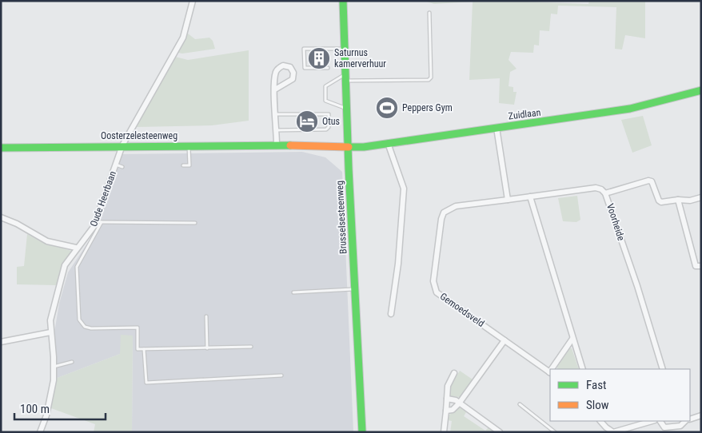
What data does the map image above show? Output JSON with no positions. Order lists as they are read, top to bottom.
{
  "streets": {
    "main road": ["Zuidlaan", "Oosterzelesteenweg", "Brusselsesteenweg"],
    "street": ["Oude Heerbaan", "Voorheide", "Gemoedsveld"]
  },
  "crossings": [
    ["Zuidlaan", "Oosterzelesteenweg"],
    ["Zuidlaan", "Brusselsesteenweg"],
    ["Oosterzelesteenweg", "Oude Heerbaan"],
    ["Oosterzelesteenweg", "Brusselsesteenweg"],
    ["Voorheide", "Gemoedsveld"]
  ],
  "places": {
    "building": ["Saturnus kamerverhuur"],
    "sports": ["Peppers Gym"],
    "hotel": ["Otus"]
  },
  "legend": ["Fast", "Slow"],
  "scale_bar": "100 m"
}
